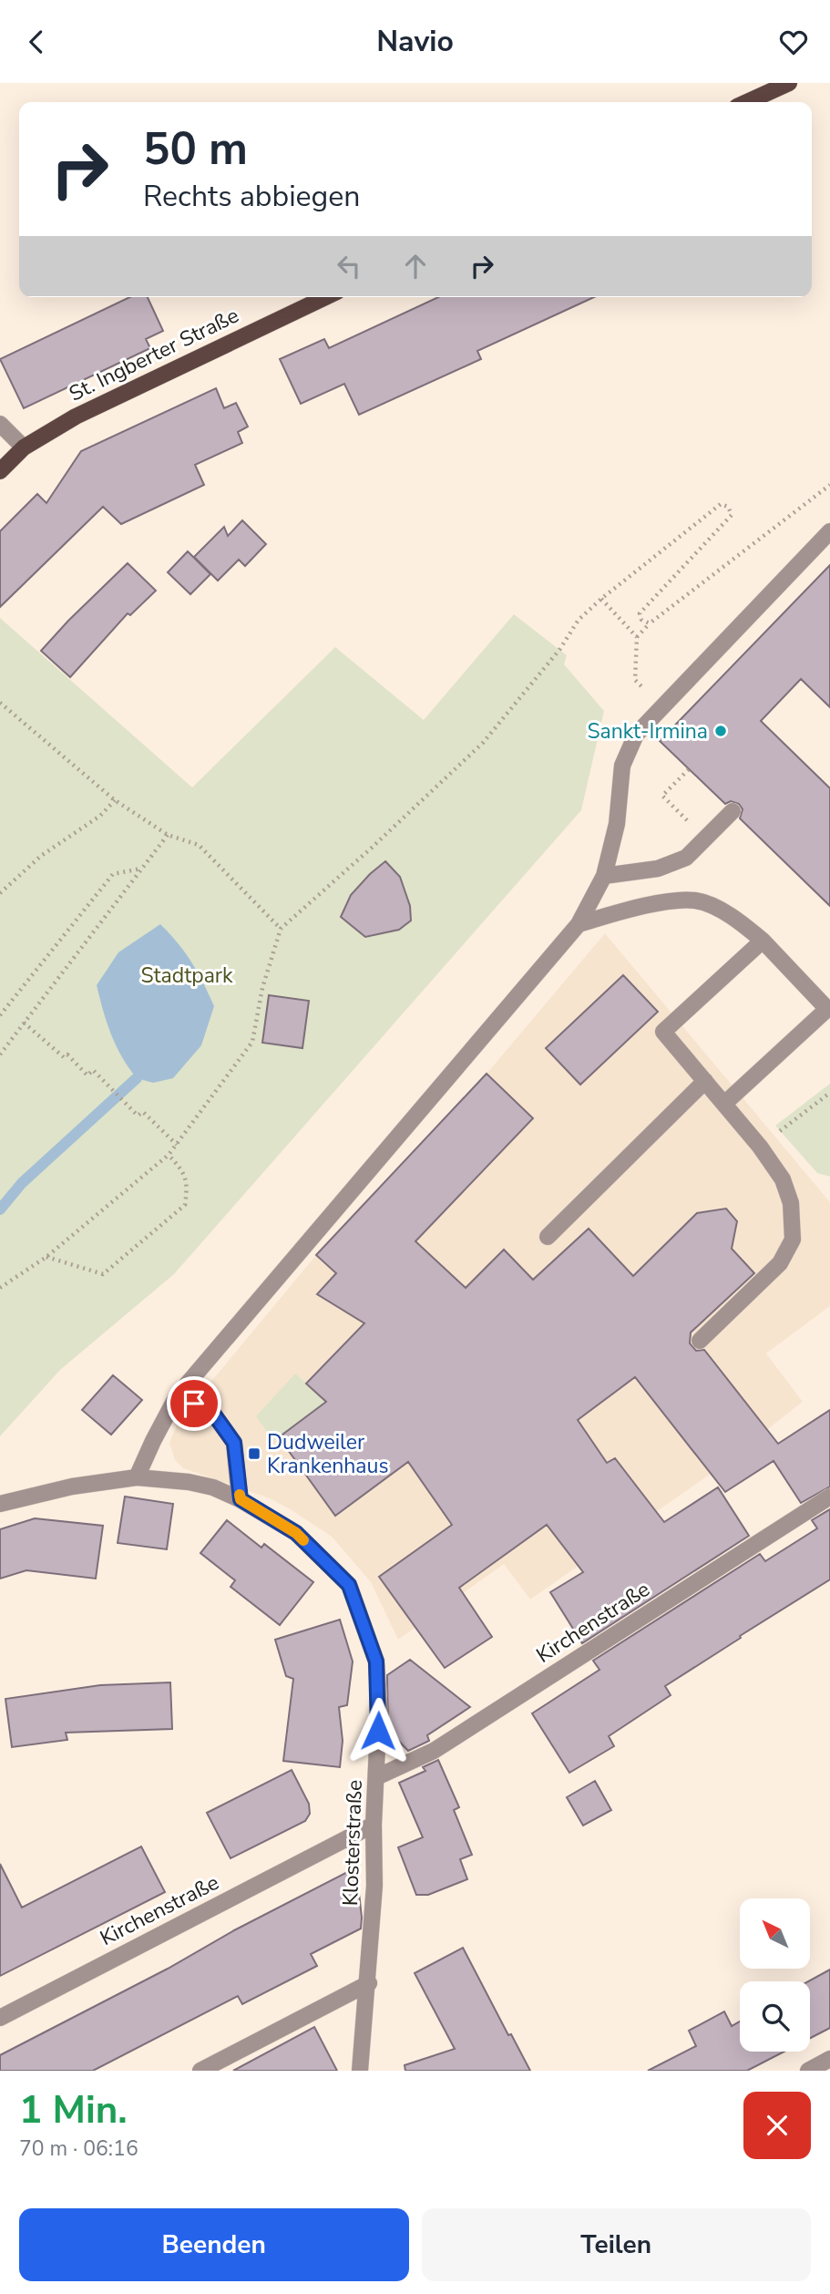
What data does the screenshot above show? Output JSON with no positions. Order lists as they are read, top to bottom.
{
  "streets": {
    "main road": ["St. Ingberter Straße"],
    "street": ["Kirchenstraße", "Klosterstraße"]
  },
  "crossings": [
    ["Kirchenstraße", "Klosterstraße"]
  ],
  "parks": ["Stadtpark"],
  "places": {
    "other": ["Sankt-Irmina"],
    "transit": ["Dudweiler Krankenhaus"]
  },
  "north": "top left",
  "page": {
    "header": "Navio",
    "turn": ["50 m", "Rechts abbiegen"],
    "heading": ["1 Min.", "70 m · 06:16"],
    "buttons": ["Beenden", "Teilen"]
  }
}
